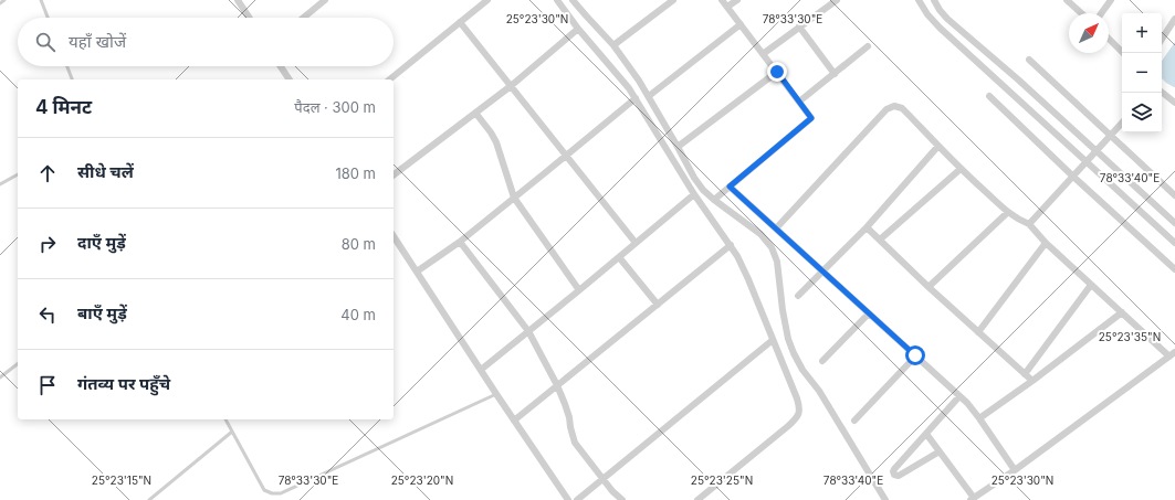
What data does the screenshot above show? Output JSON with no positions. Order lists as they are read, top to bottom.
{
  "north": "top right",
  "page": {
    "map_buttons": ["+", "−"],
    "search": "यहाँ खोजें",
    "heading": ["4 मिनट", "पैदल · 300 m"],
    "list": [
      ["सीधे चलें", "180 m"],
      ["दाएँ मुड़ें", "80 m"],
      ["बाएँ मुड़ें", "40 m"],
      "गंतव्य पर पहुँचे"
    ]
  },
  "coordinates": [
    "25°23'30\"N",
    "78°33'30\"E",
    "78°33'40\"E",
    "25°23'35\"N",
    "25°23'15\"N",
    "25°23'20\"N",
    "25°23'25\"N"
  ]
}
